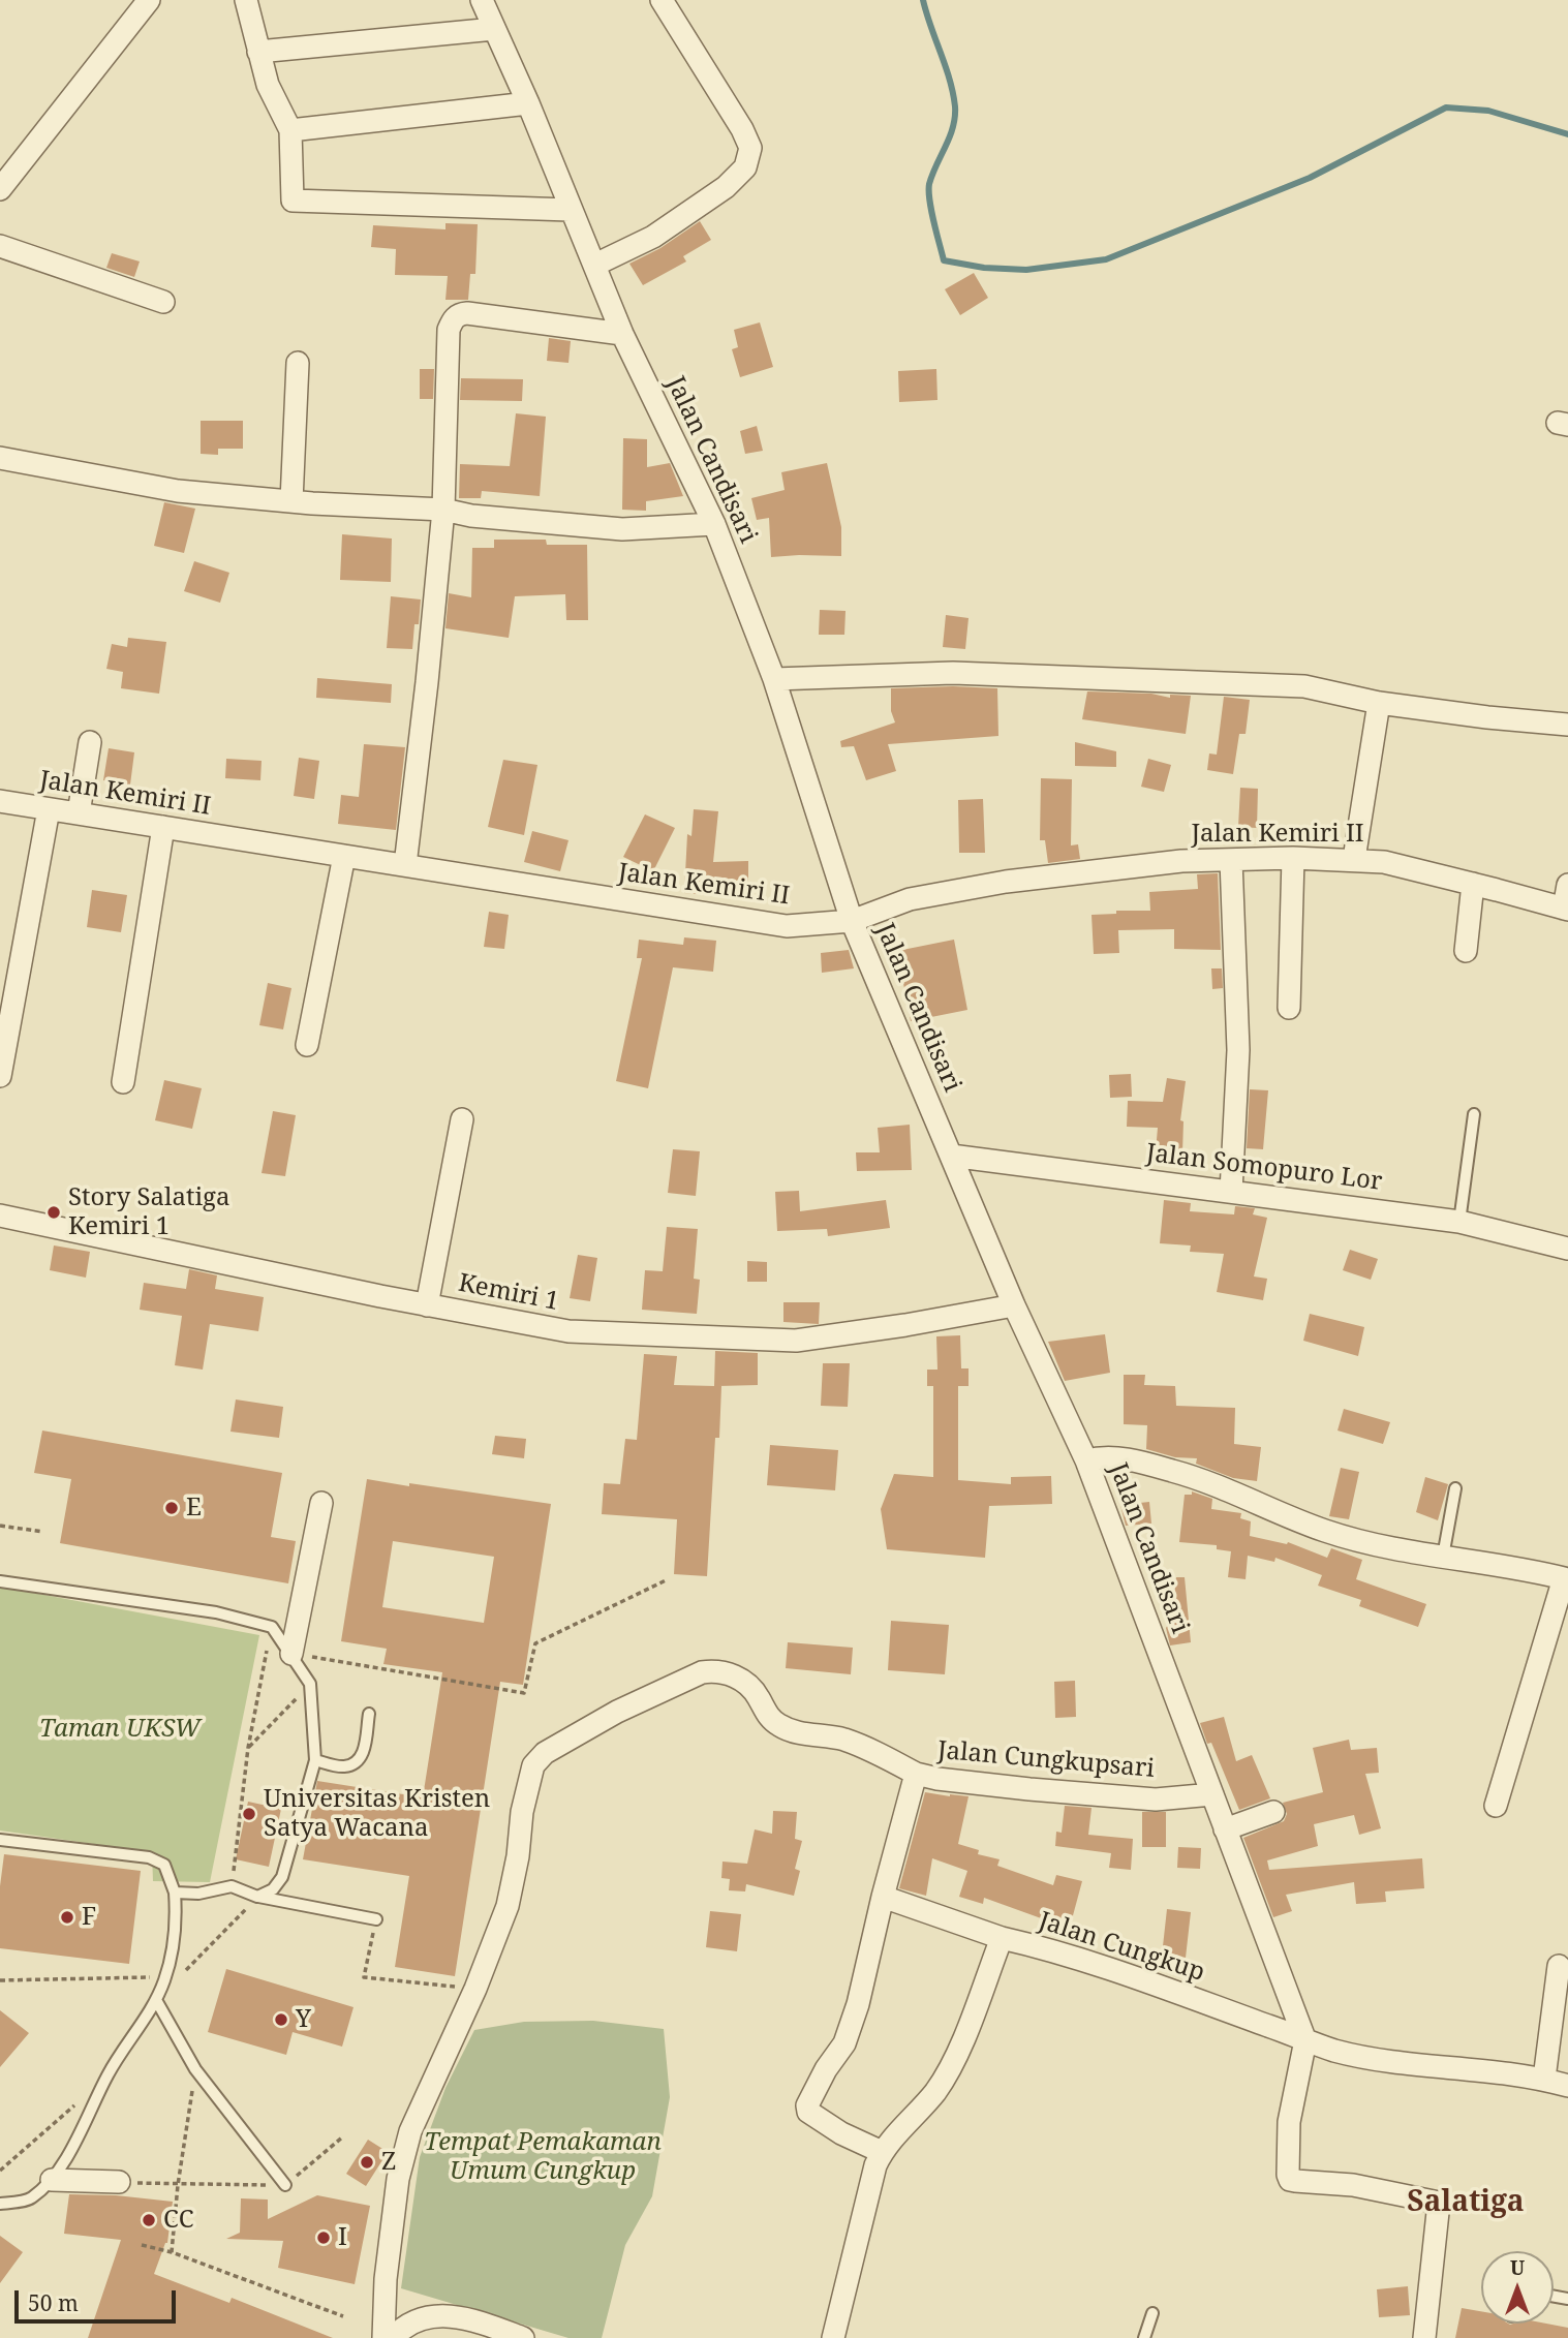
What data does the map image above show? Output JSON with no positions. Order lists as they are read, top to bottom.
{
  "streets": {
    "street": [
      "Jalan Candisari",
      "Jalan Kemiri II",
      "Jalan Somopuro Lor",
      "Kemiri 1",
      "Jalan Cungkupsari",
      "Jalan Cungkup"
    ]
  },
  "crossings": [
    ["Jalan Candisari", "Jalan Kemiri II"],
    ["Jalan Candisari", "Jalan Somopuro Lor"],
    ["Jalan Candisari", "Kemiri 1"],
    ["Jalan Candisari", "Jalan Cungkupsari"],
    ["Jalan Candisari", "Jalan Cungkup"],
    ["Jalan Cungkupsari", "Jalan Cungkup"]
  ],
  "districts": ["Salatiga"],
  "parks": ["Taman UKSW", "Tempat Pemakaman Umum Cungkup"],
  "places": [
    "Story Salatiga Kemiri 1",
    "E",
    "Universitas Kristen Satya Wacana",
    "F",
    "Y",
    "Z",
    "CC",
    "I"
  ],
  "scale_bar": "50 m",
  "north": "top"
}
